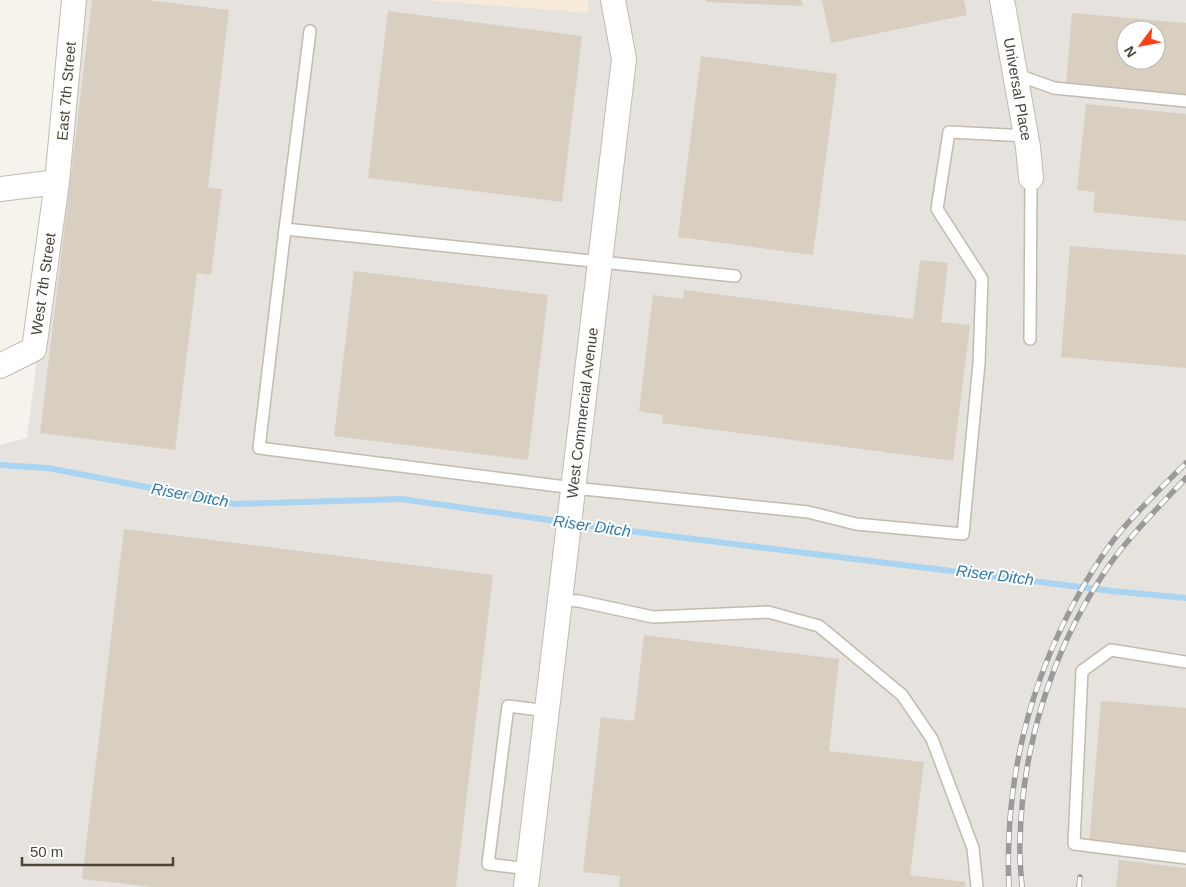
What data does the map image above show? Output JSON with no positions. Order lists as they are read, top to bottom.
{
  "streets": {
    "street": [
      "Universal Place",
      "East 7th Street",
      "West 7th Street",
      "West Commercial Avenue"
    ]
  },
  "crossings": [
    ["East 7th Street", "West 7th Street"]
  ],
  "water": ["Riser Ditch"],
  "scale_bar": "50 m",
  "north": "bottom left"
}
